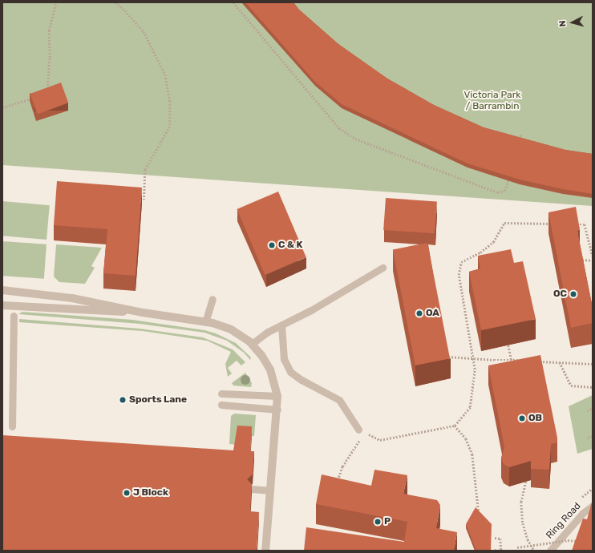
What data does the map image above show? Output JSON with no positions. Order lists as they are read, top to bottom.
{
  "streets": {
    "lane": ["Ring Road"]
  },
  "parks": ["Victoria Park / Barrambin"],
  "places": [
    "C & K",
    "OC",
    "OA",
    "Sports Lane",
    "OB",
    "J Block",
    "P"
  ],
  "north": "left"
}
